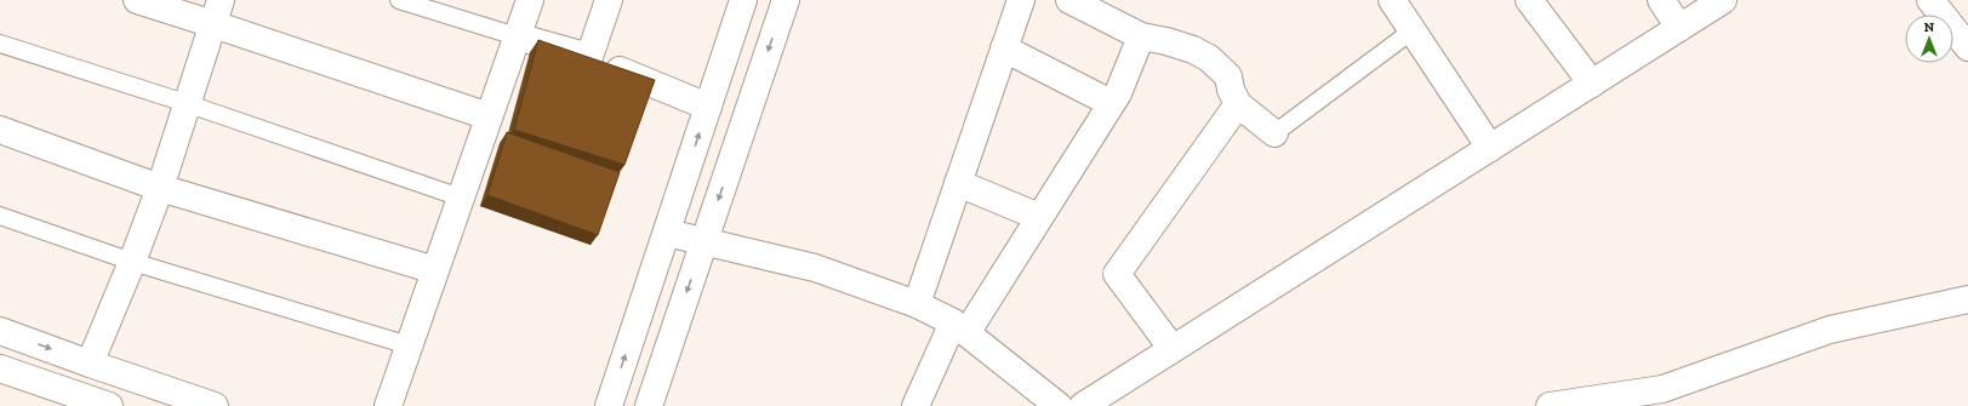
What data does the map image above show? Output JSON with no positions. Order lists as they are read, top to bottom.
{
  "north": "top"
}
